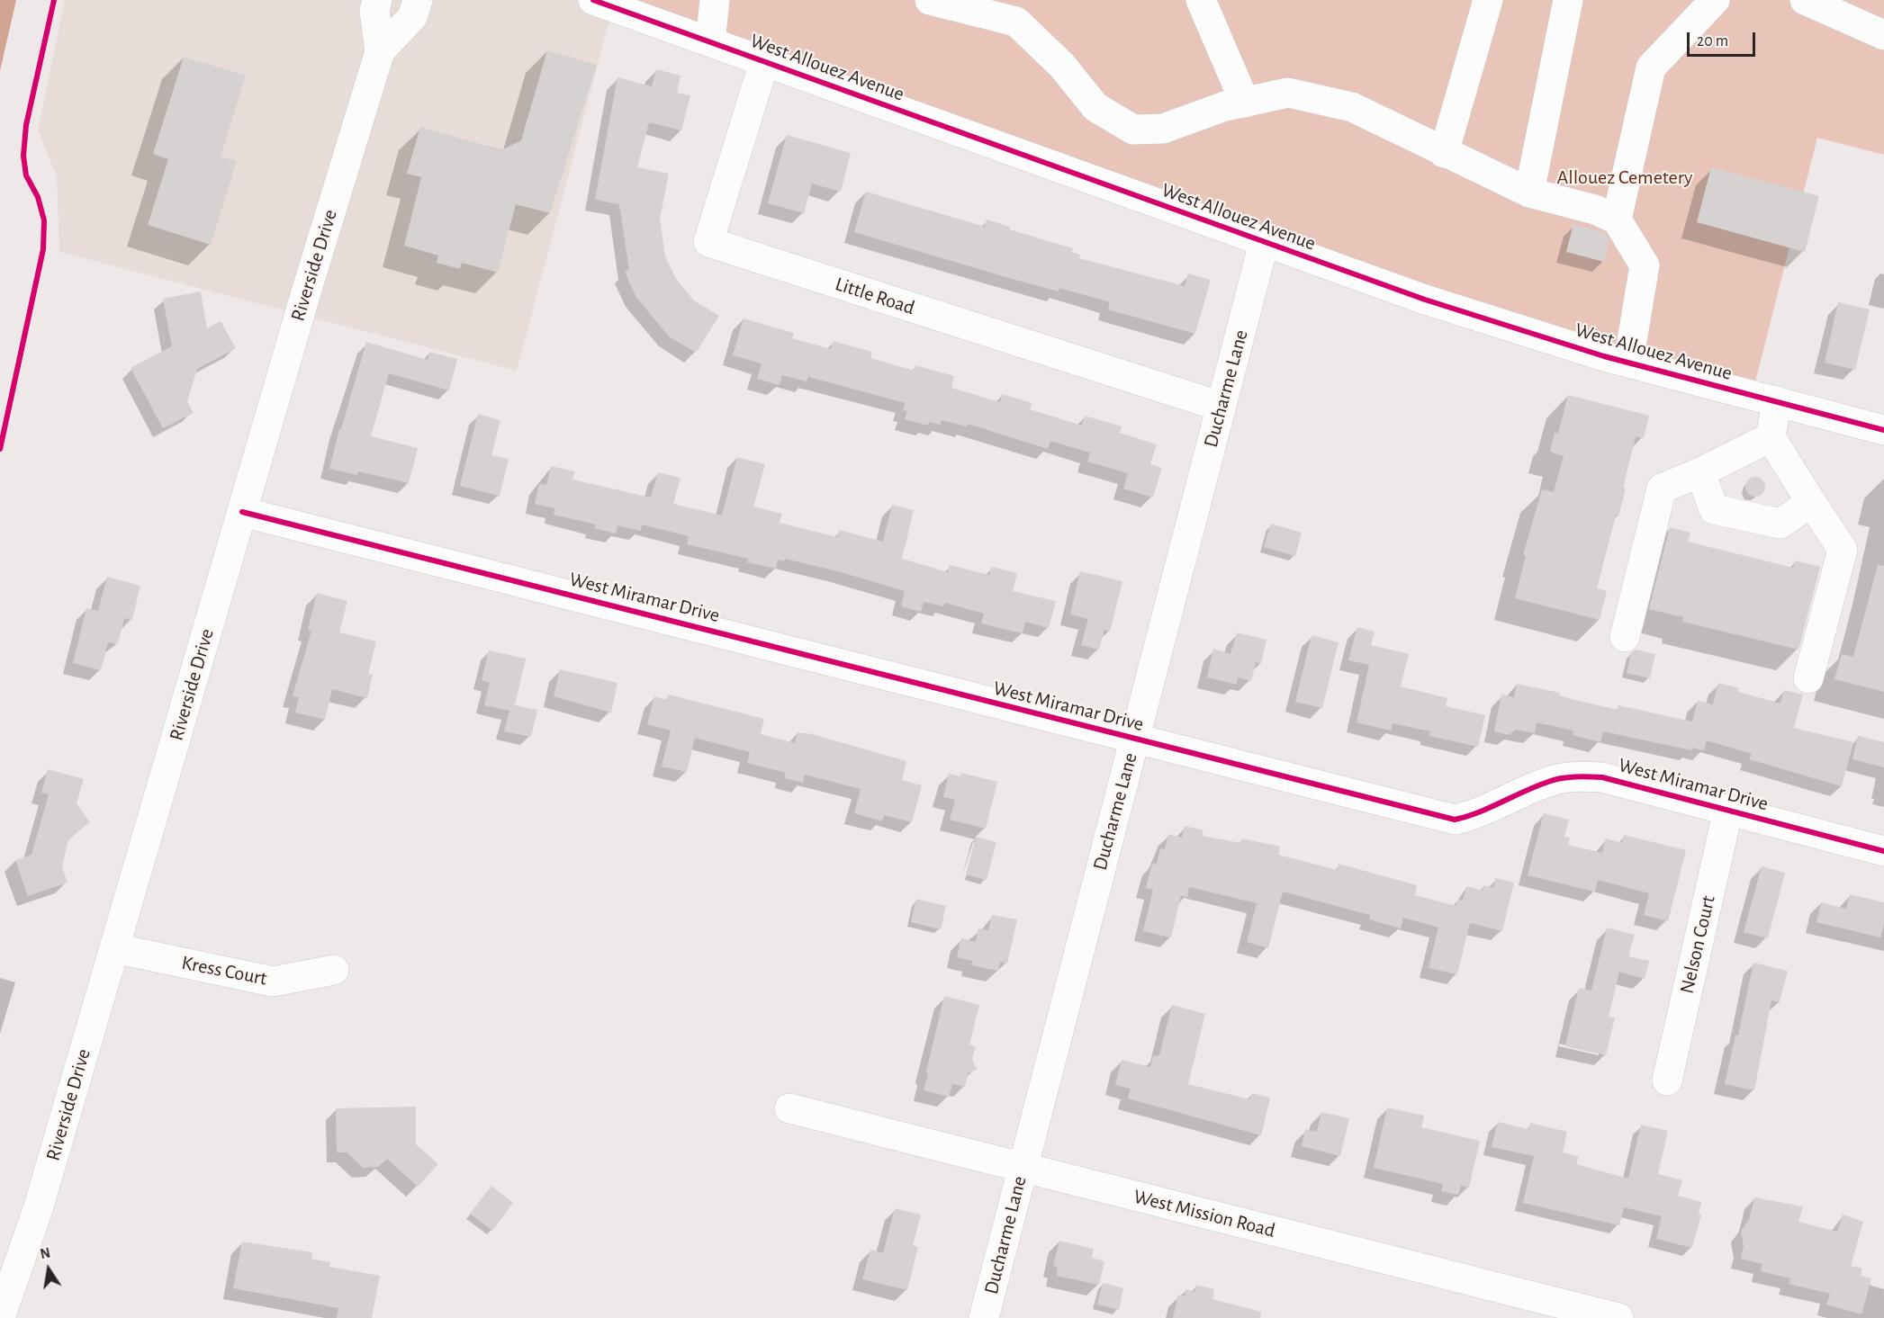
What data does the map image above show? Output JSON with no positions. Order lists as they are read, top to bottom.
{
  "streets": {
    "street": [
      "West Allouez Avenue",
      "Riverside Drive",
      "Little Road",
      "Ducharme Lane",
      "West Miramar Drive",
      "Nelson Court",
      "Kress Court",
      "West Mission Road"
    ]
  },
  "crossings": [
    ["West Allouez Avenue", "Little Road"],
    ["West Allouez Avenue", "Ducharme Lane"],
    ["Riverside Drive", "West Miramar Drive"],
    ["Riverside Drive", "Kress Court"],
    ["Little Road", "Ducharme Lane"],
    ["Ducharme Lane", "West Miramar Drive"],
    ["Ducharme Lane", "West Mission Road"],
    ["West Miramar Drive", "Nelson Court"]
  ],
  "parks": ["Allouez Cemetery"],
  "scale_bar": "20 m",
  "north": "top"
}
